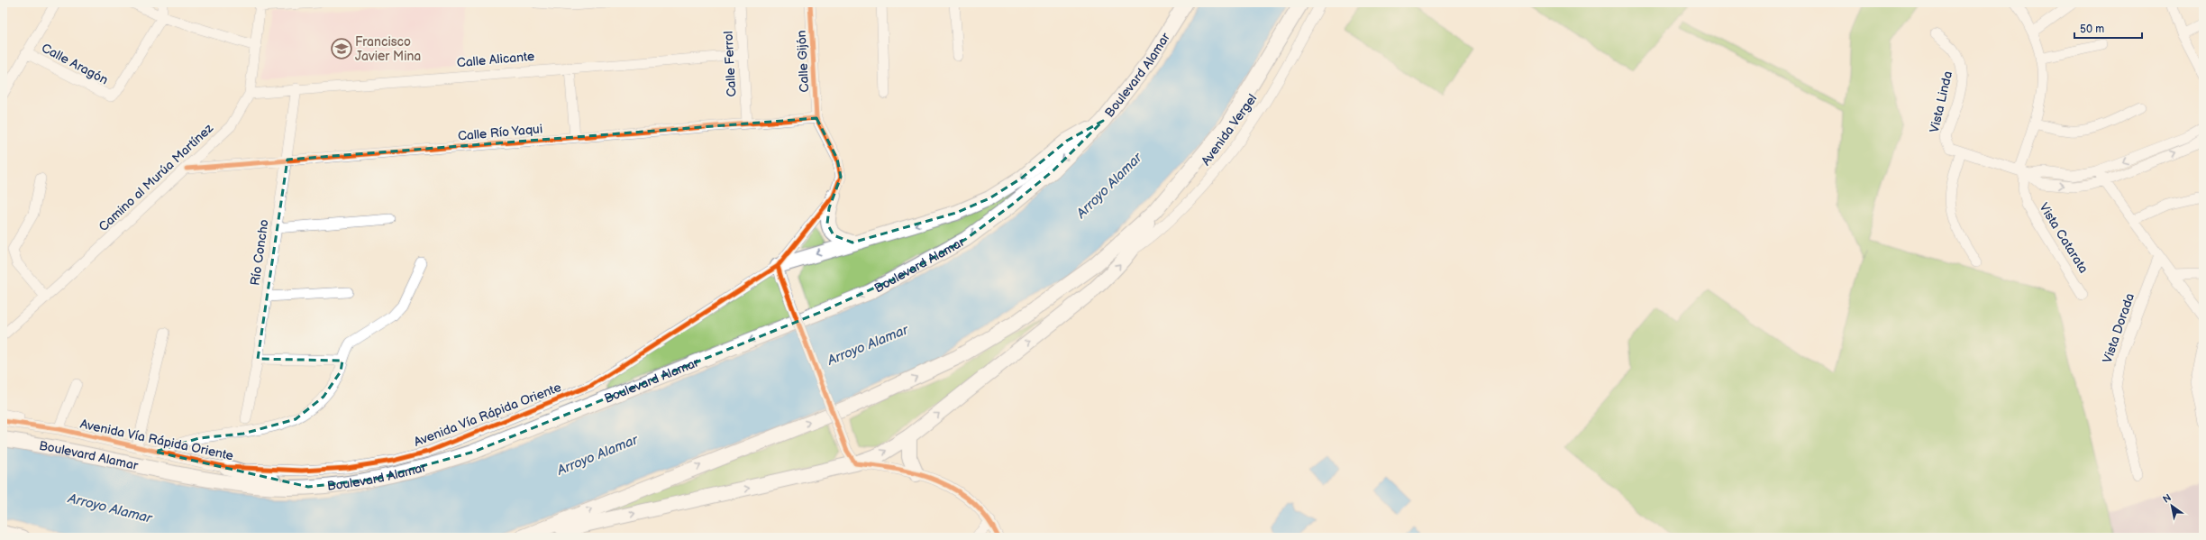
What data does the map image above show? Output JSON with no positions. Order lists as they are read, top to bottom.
{
  "streets": {
    "highway": ["Boulevard Alamar"],
    "street": [
      "Calle Alicante",
      "Calle Gijón",
      "Calle Aragón",
      "Calle Ferrol",
      "Vista Linda",
      "Avenida Vergel",
      "Calle Río Yaqui",
      "Camino al Murúa Martínez",
      "Vista Catarata",
      "Río Concho",
      "Vista Dorada",
      "Avenida Vía Rápida Oriente"
    ]
  },
  "crossings": [
    ["Calle Alicante", "Calle Ferrol"],
    ["Calle Alicante", "Camino al Murúa Martínez"],
    ["Calle Alicante", "Río Concho"],
    ["Calle Gijón", "Calle Río Yaqui"],
    ["Calle Gijón", "Avenida Vía Rápida Oriente"],
    ["Calle Ferrol", "Calle Río Yaqui"],
    ["Calle Río Yaqui", "Camino al Murúa Martínez"],
    ["Calle Río Yaqui", "Río Concho"],
    ["Calle Río Yaqui", "Avenida Vía Rápida Oriente"]
  ],
  "water": ["Arroyo Alamar"],
  "places": {
    "school or university": ["Francisco Javier Mina"]
  },
  "scale_bar": "50 m",
  "north": "top left"
}
